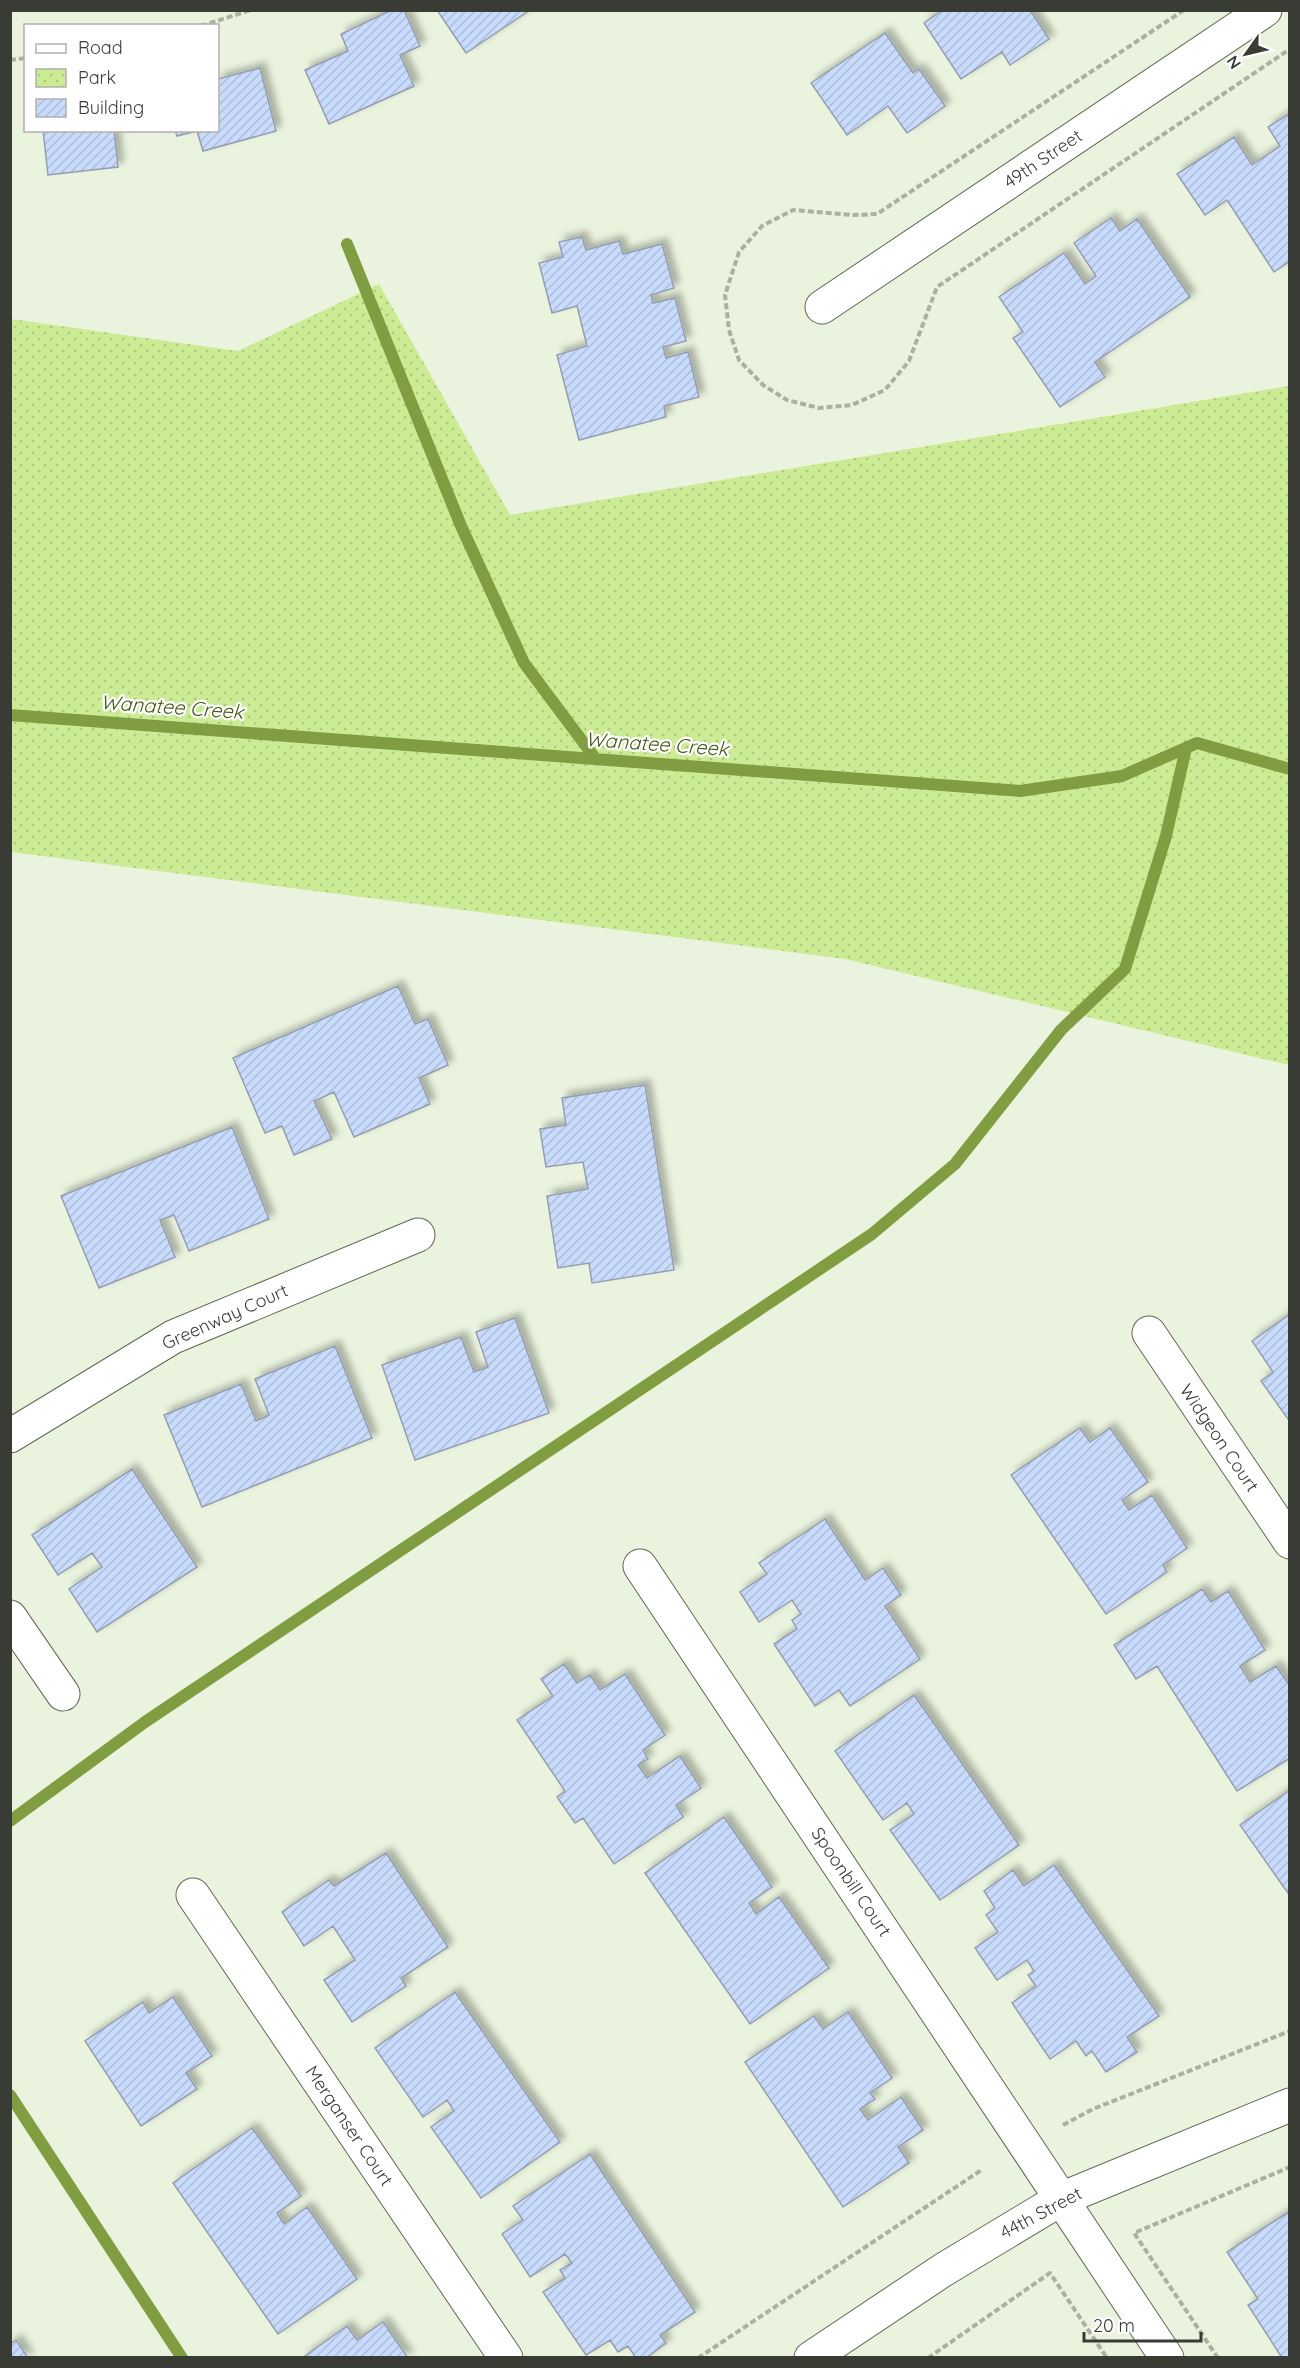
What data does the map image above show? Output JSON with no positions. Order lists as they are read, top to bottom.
{
  "streets": {
    "street": [
      "49th Street",
      "Greenway Court",
      "Widgeon Court",
      "Spoonbill Court",
      "Merganser Court",
      "44th Street"
    ]
  },
  "crossings": [
    ["Spoonbill Court", "44th Street"]
  ],
  "water": ["Wanatee Creek"],
  "legend": ["Road", "Park", "Building"],
  "scale_bar": "20 m",
  "north": "bottom left"
}
